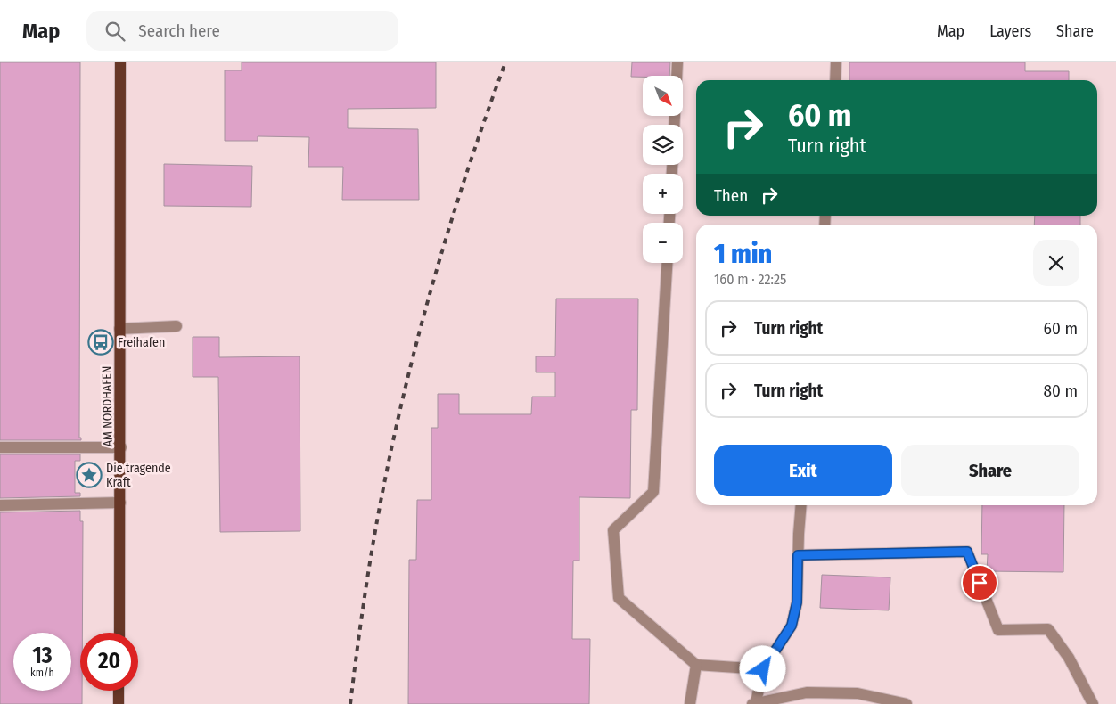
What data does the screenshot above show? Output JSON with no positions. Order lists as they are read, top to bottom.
{
  "streets": {
    "main road": ["AM NORDHAFEN"]
  },
  "places": {
    "bus stop": ["Freihafen"],
    "place": ["Die tragende Kraft"]
  },
  "north": "bottom right",
  "page": {
    "header": "Map",
    "search": "Search here",
    "nav": ["Map", "Layers", "Share"],
    "map_buttons": ["+", "−"],
    "turn": ["60 m", "Turn right"],
    "then": "Then",
    "heading": ["1 min", "160 m · 22:25"],
    "list": [
      {
        "name": "Turn right",
        "value": "60 m"
      },
      {
        "name": "Turn right",
        "value": "80 m"
      }
    ],
    "buttons": ["Exit", "Share"],
    "speed": "13 km/h",
    "limit": "20"
  }
}
